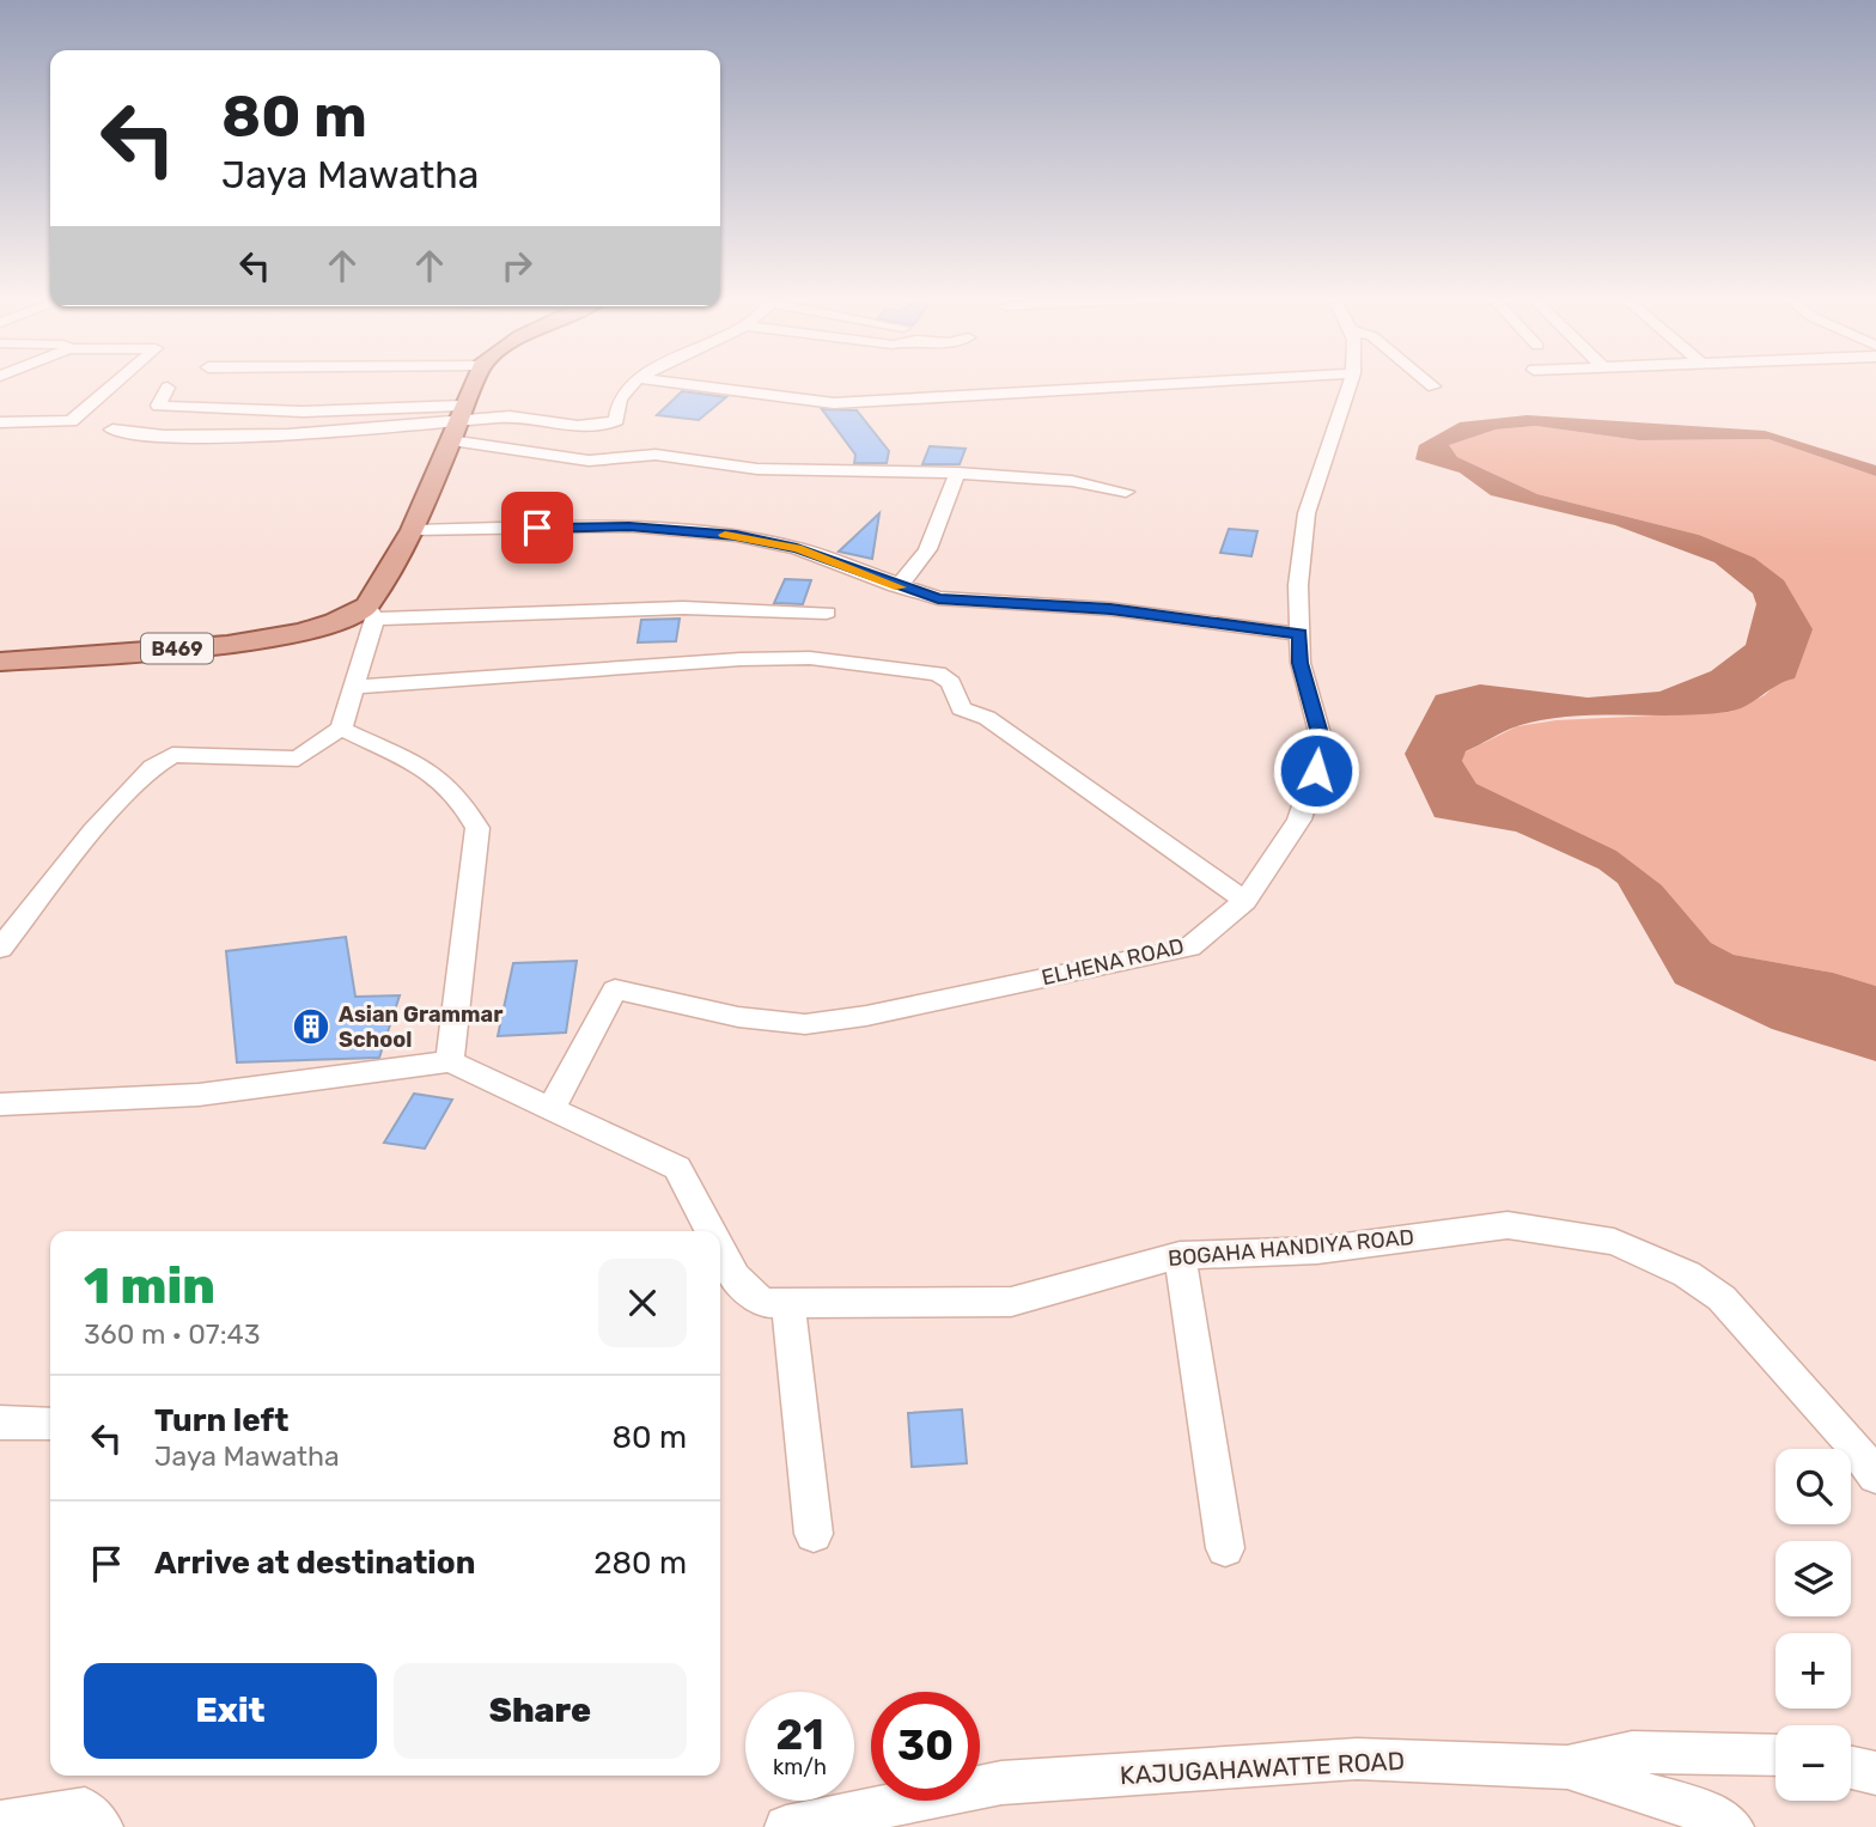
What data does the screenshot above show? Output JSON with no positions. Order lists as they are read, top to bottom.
{
  "streets": {
    "main road": ["B469"],
    "street": ["ELHENA ROAD", "BOGAHA HANDIYA ROAD", "KAJUGAHAWATTE ROAD"]
  },
  "crossings": [
    ["ELHENA ROAD", "BOGAHA HANDIYA ROAD"]
  ],
  "places": {
    "building": ["Asian Grammar School"]
  },
  "page": {
    "turn": ["80 m", "Jaya Mawatha"],
    "heading": ["1 min", "360 m · 07:43"],
    "list": [
      {
        "name": "Turn left",
        "note": "Jaya Mawatha",
        "value": "80 m"
      },
      {
        "name": "Arrive at destination",
        "value": "280 m"
      }
    ],
    "map_buttons": ["+", "−"],
    "buttons": ["Exit", "Share"],
    "speed": "21 km/h",
    "limit": "30"
  }
}
